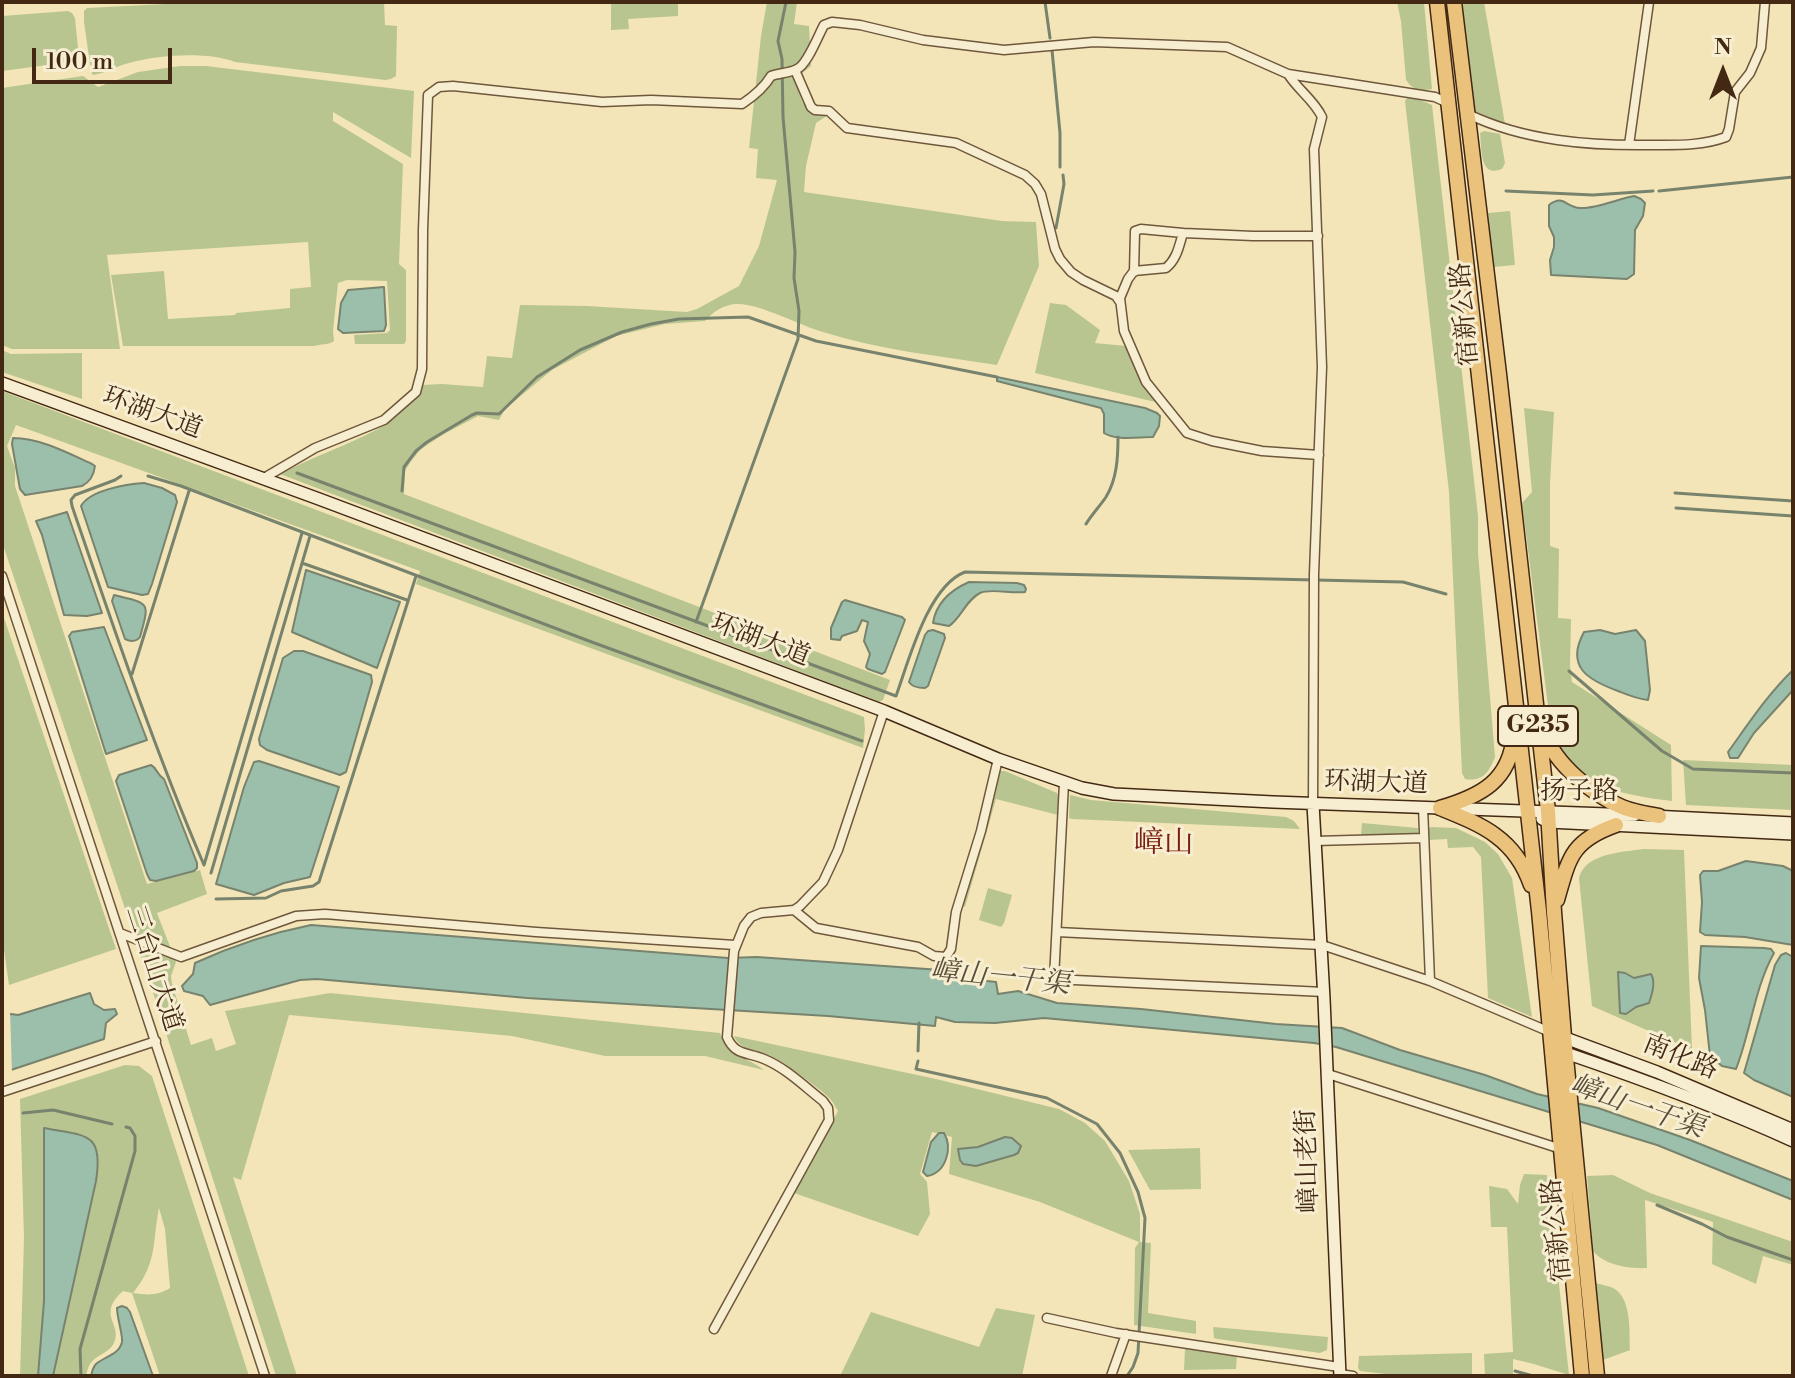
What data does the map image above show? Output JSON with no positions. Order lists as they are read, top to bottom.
{
  "streets": {
    "highway": ["宿新公路", "G235"],
    "main road": [
      "环湖大道",
      "扬子路",
      "南化路",
      "嶂山老街"
    ],
    "street": ["三台山大道"]
  },
  "crossings": [
    ["宿新公路", "G235"],
    ["宿新公路", "南化路"],
    ["环湖大道", "G235"],
    ["环湖大道", "扬子路"],
    ["环湖大道", "嶂山老街"],
    ["G235", "扬子路"],
    ["G235", "南化路"]
  ],
  "districts": ["嶂山"],
  "water": ["嶂山一干渠"],
  "scale_bar": "100 m",
  "north": "top"
}
